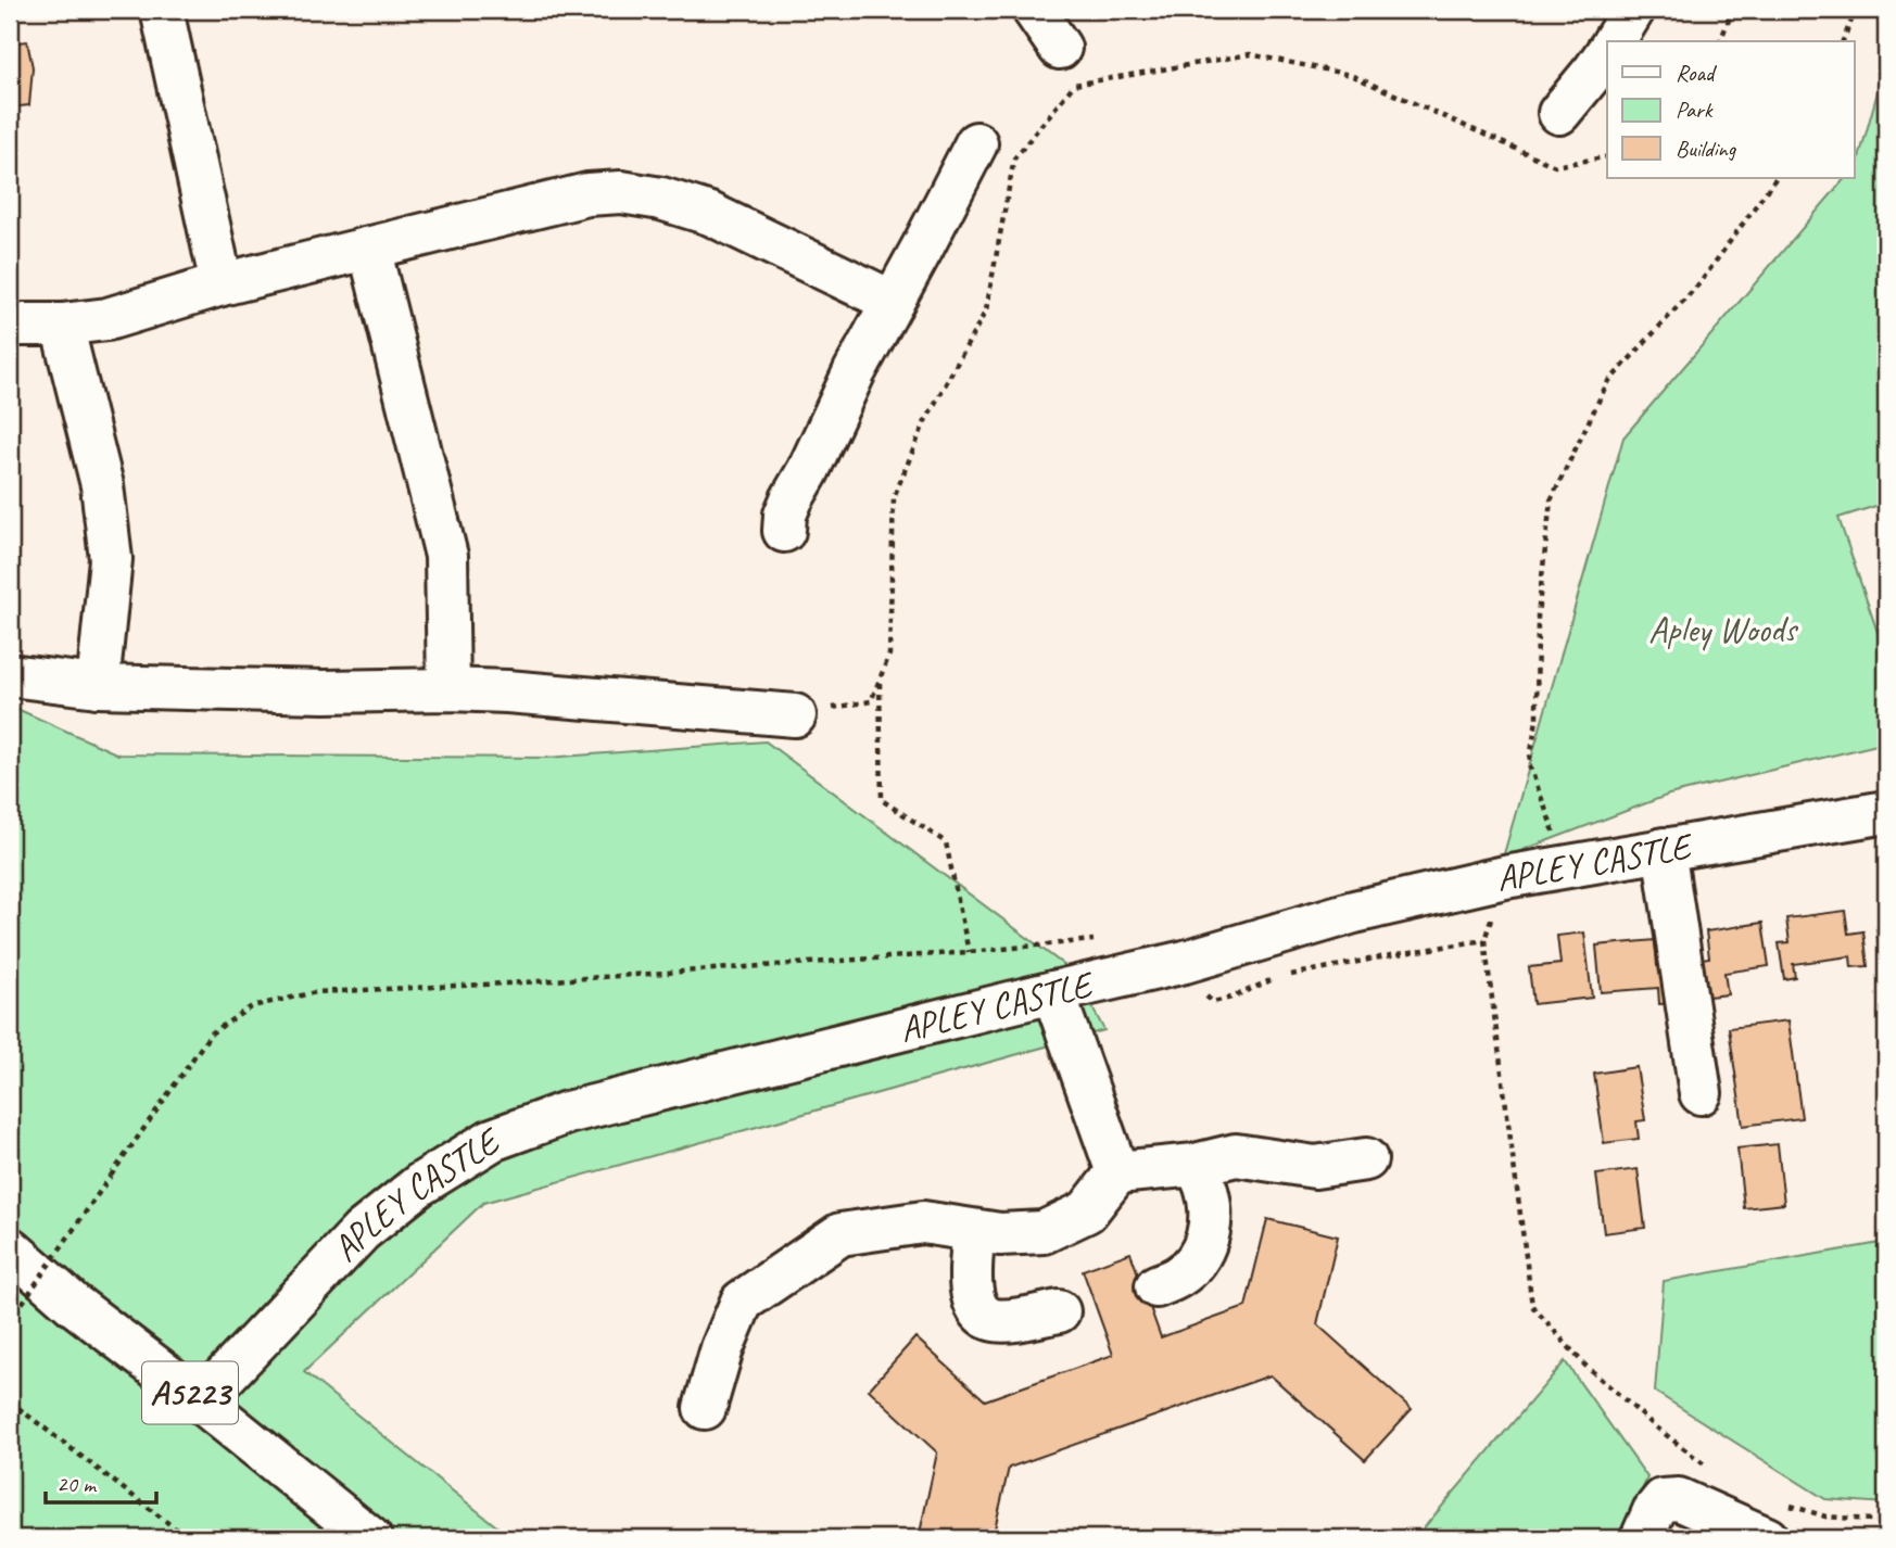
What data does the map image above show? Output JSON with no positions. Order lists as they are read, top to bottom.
{
  "streets": {
    "street": ["APLEY CASTLE", "A5223"]
  },
  "crossings": [
    ["APLEY CASTLE", "A5223"]
  ],
  "parks": ["Apley Woods"],
  "legend": ["Road", "Park", "Building"],
  "scale_bar": "20 m"
}
